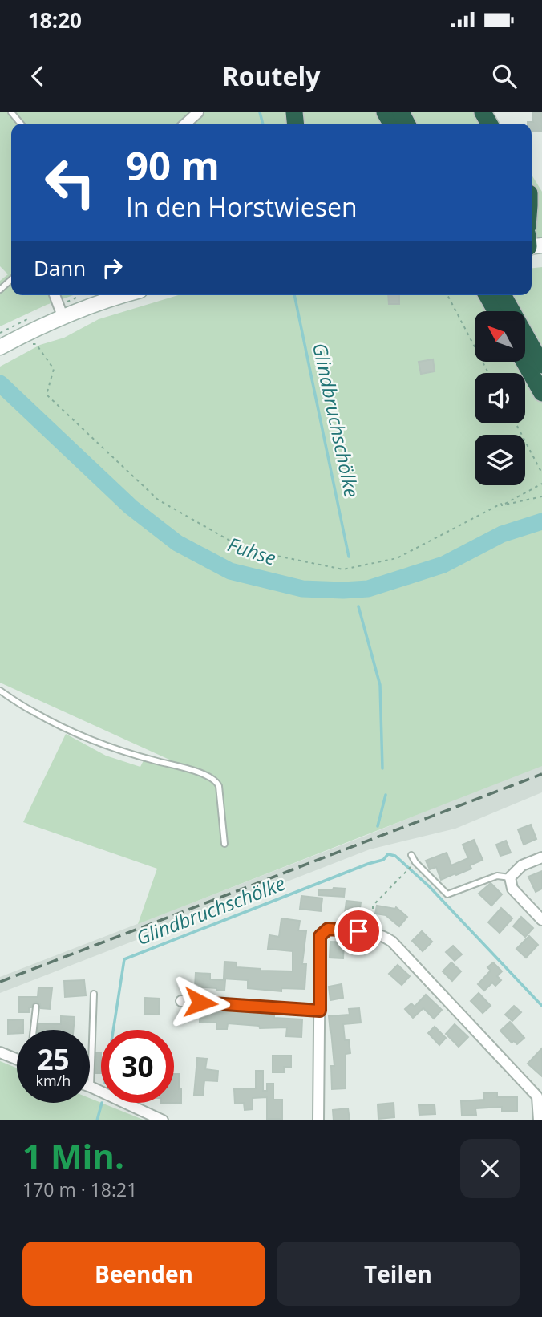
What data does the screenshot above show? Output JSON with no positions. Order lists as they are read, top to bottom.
{
  "water": ["Glindbruchschölke", "Fuhse"],
  "north": "top left",
  "page": {
    "status": "18:20",
    "header": "Routely",
    "turn": ["90 m", "In den Horstwiesen"],
    "then": "Dann",
    "speed": "25 km/h",
    "limit": "30",
    "heading": ["1 Min.", "170 m · 18:21"],
    "buttons": ["Beenden", "Teilen"]
  }
}
